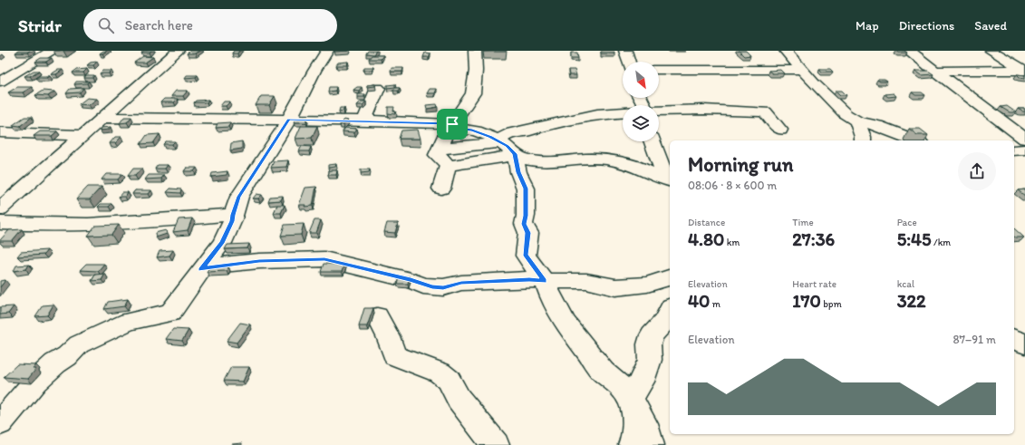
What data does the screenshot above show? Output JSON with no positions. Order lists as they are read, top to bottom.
{
  "north": "bottom right",
  "page": {
    "header": "Stridr",
    "search": "Search here",
    "nav": ["Map", "Directions", "Saved"],
    "heading": ["Morning run", "08:06 · 8 × 600 m"],
    "stats": [
      ["Distance", "4.80 km"],
      ["Time", "27:36"],
      ["Pace", "5:45 /km"],
      ["Elevation", "40 m"],
      ["Heart rate", "170 bpm"],
      ["kcal", "322"]
    ],
    "chart": ["Elevation", "87–91 m"]
  }
}
